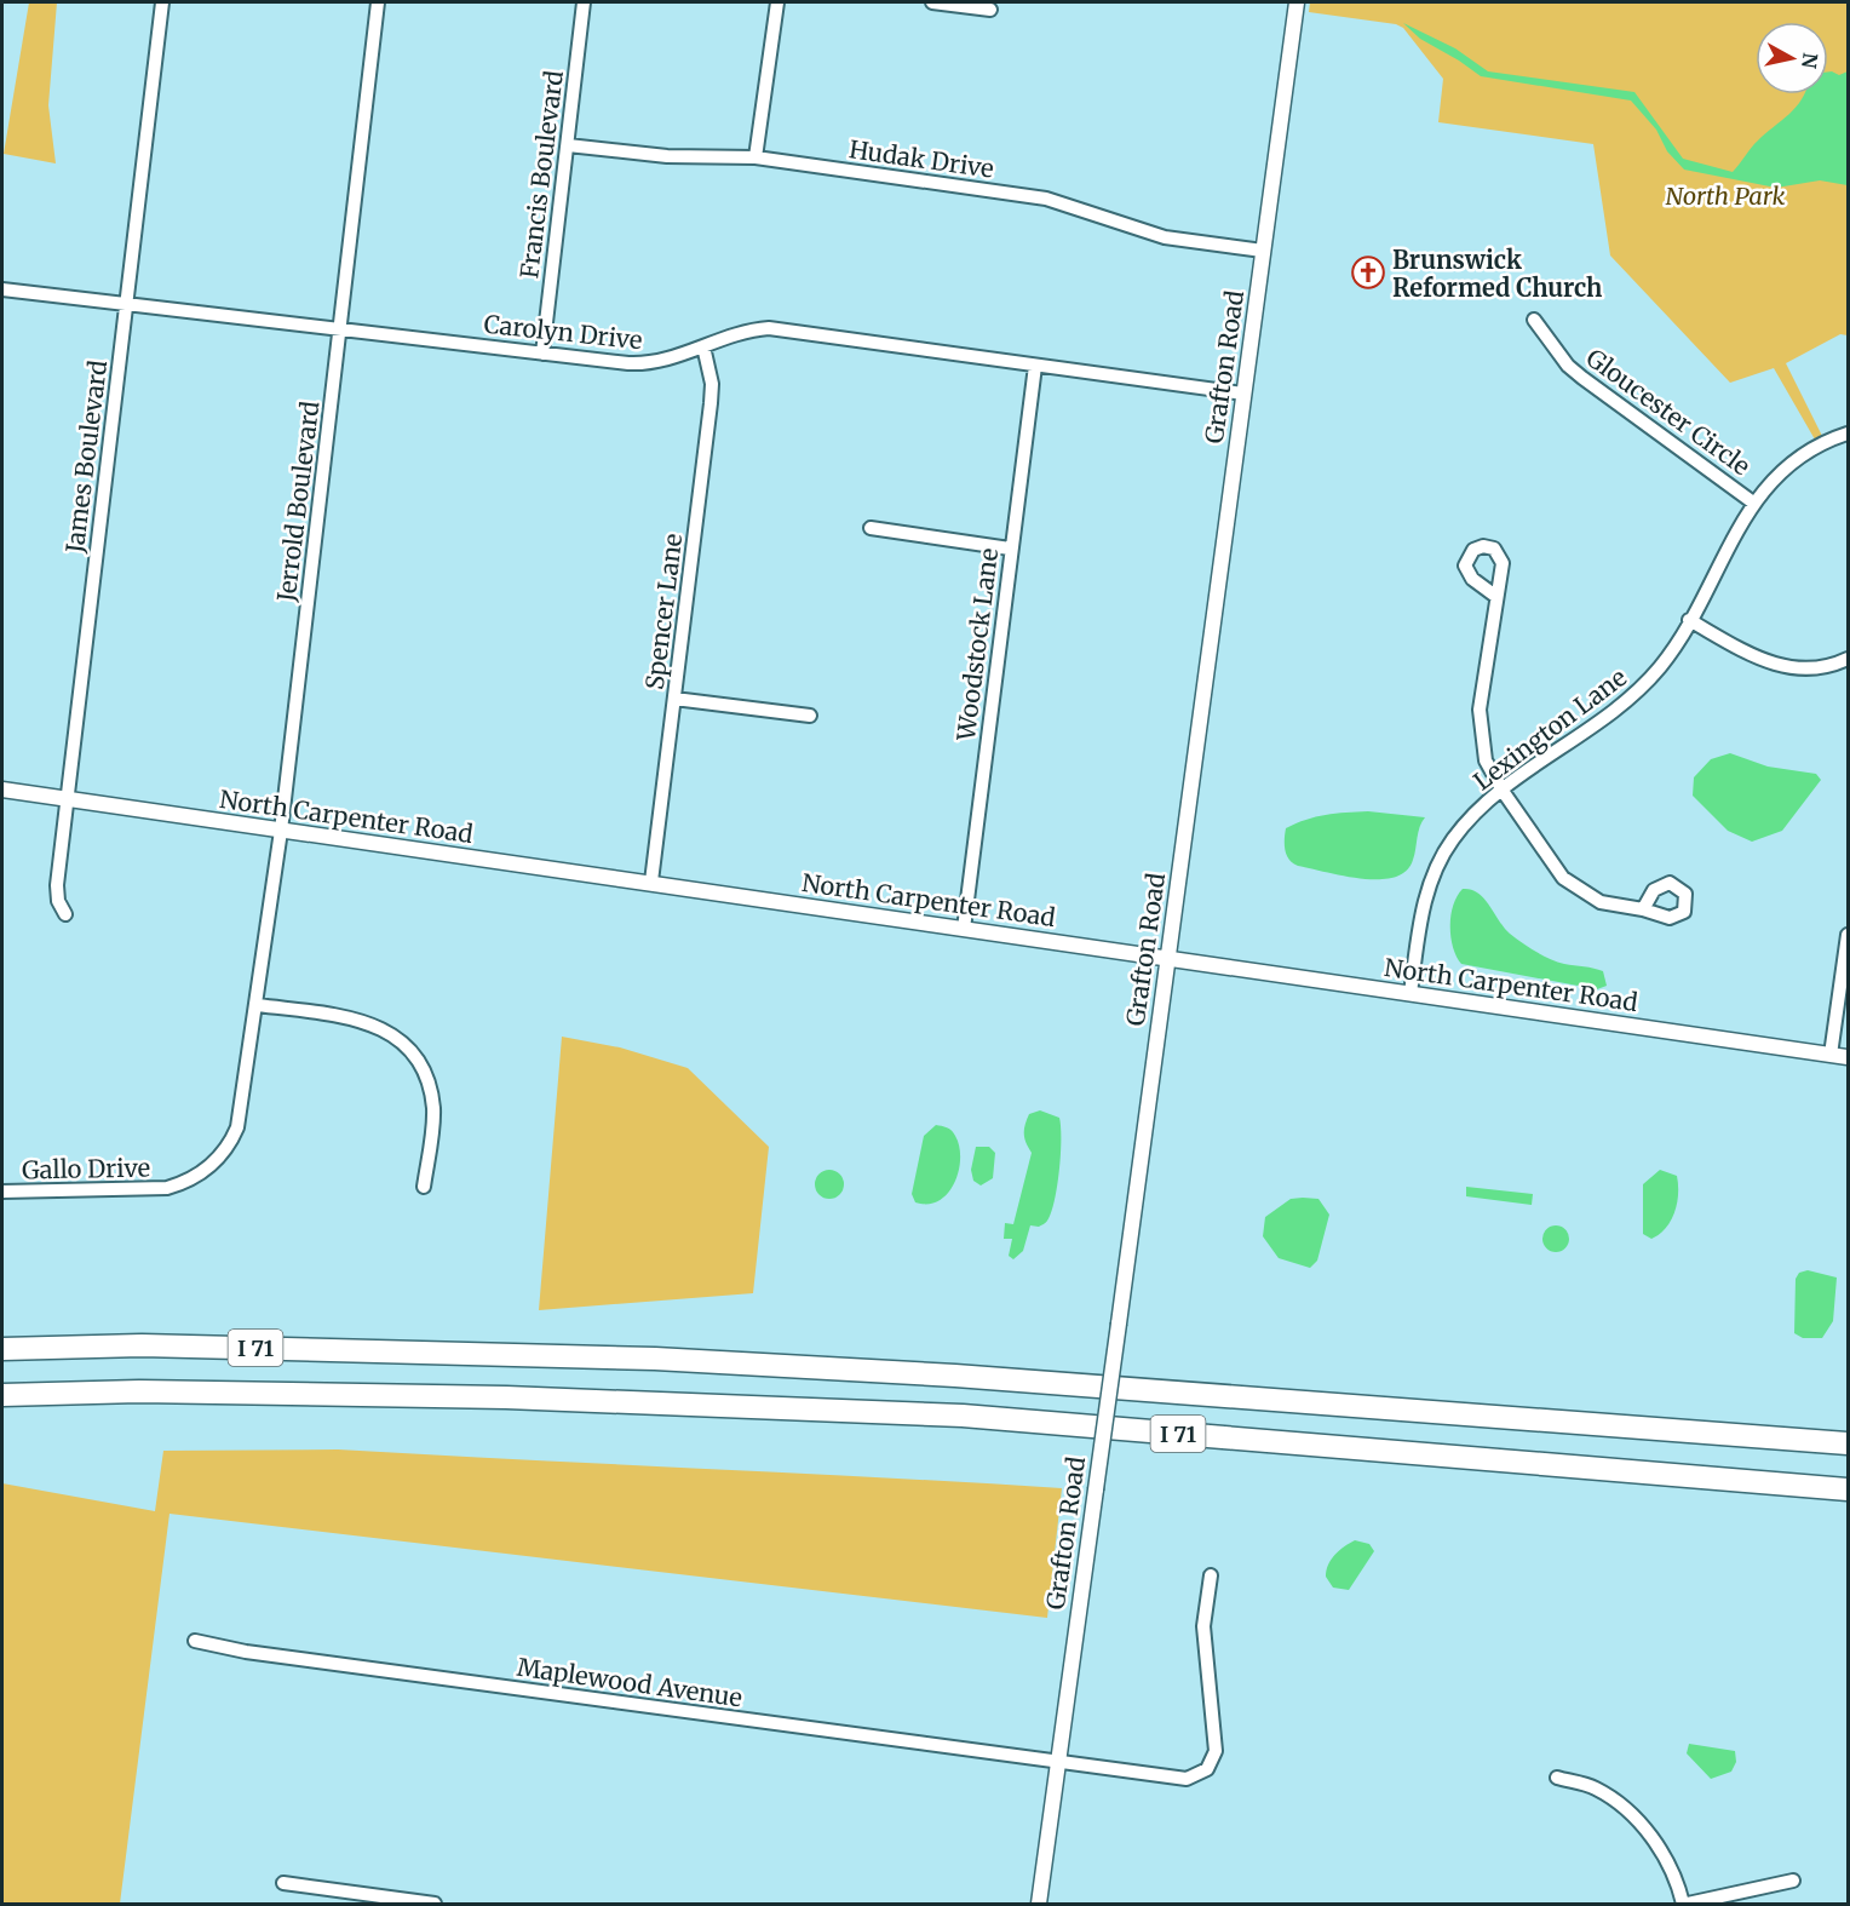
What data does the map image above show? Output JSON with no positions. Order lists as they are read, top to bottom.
{
  "streets": {
    "highway": ["I 71"],
    "street": [
      "Hudak Drive",
      "Francis Boulevard",
      "Carolyn Drive",
      "Grafton Road",
      "Gloucester Circle",
      "James Boulevard",
      "Jerrold Boulevard",
      "Spencer Lane",
      "Woodstock Lane",
      "Lexington Lane",
      "North Carpenter Road",
      "Gallo Drive",
      "Maplewood Avenue"
    ]
  },
  "crossings": [
    ["Hudak Drive", "Francis Boulevard"],
    ["Hudak Drive", "Grafton Road"],
    ["Francis Boulevard", "Carolyn Drive"],
    ["Carolyn Drive", "Grafton Road"],
    ["Carolyn Drive", "James Boulevard"],
    ["Carolyn Drive", "Jerrold Boulevard"],
    ["Carolyn Drive", "Spencer Lane"],
    ["Carolyn Drive", "Woodstock Lane"],
    ["Grafton Road", "North Carpenter Road"],
    ["Grafton Road", "Maplewood Avenue"],
    ["Gloucester Circle", "Lexington Lane"],
    ["James Boulevard", "North Carpenter Road"],
    ["Jerrold Boulevard", "North Carpenter Road"],
    ["Jerrold Boulevard", "Gallo Drive"],
    ["Spencer Lane", "North Carpenter Road"],
    ["Woodstock Lane", "North Carpenter Road"],
    ["Lexington Lane", "North Carpenter Road"]
  ],
  "parks": ["North Park"],
  "places": {
    "church": ["Brunswick Reformed Church"]
  },
  "north": "right"
}
